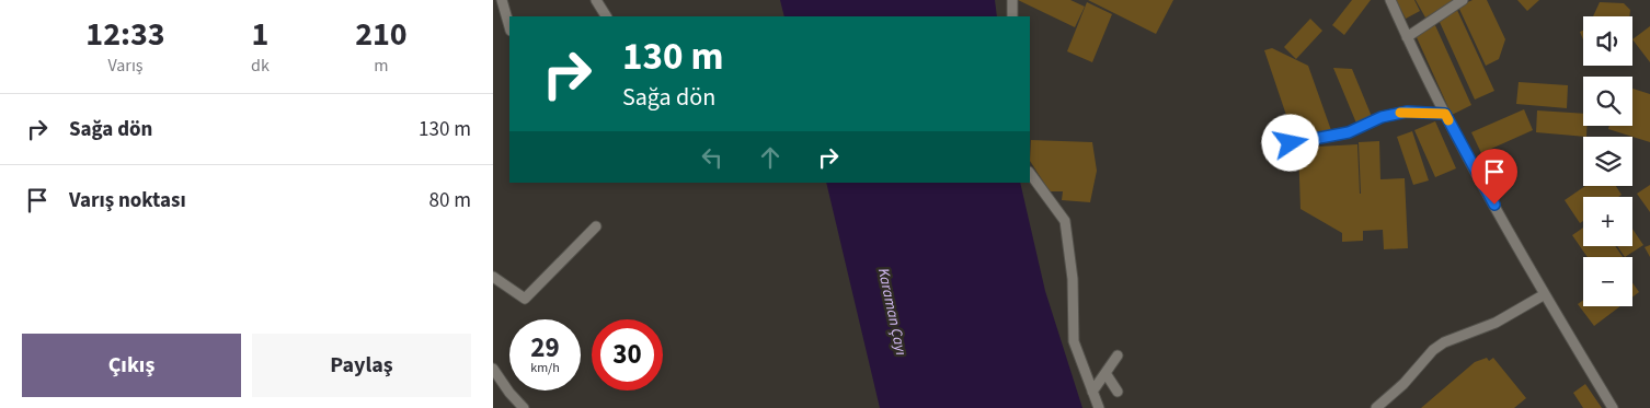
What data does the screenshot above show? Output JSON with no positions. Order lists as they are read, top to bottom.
{
  "water": ["Karaman Çayı"],
  "page": {
    "eta": [
      "12:33",
      "Varış",
      "1",
      "dk",
      "210",
      "m"
    ],
    "map_buttons": ["+", "−"],
    "turn": ["130 m", "Sağa dön"],
    "list": [
      {
        "name": "Sağa dön",
        "value": "130 m"
      },
      {
        "name": "Varış noktası",
        "value": "80 m"
      }
    ],
    "speed": "29 km/h",
    "limit": "30",
    "buttons": ["Çıkış", "Paylaş"]
  }
}
